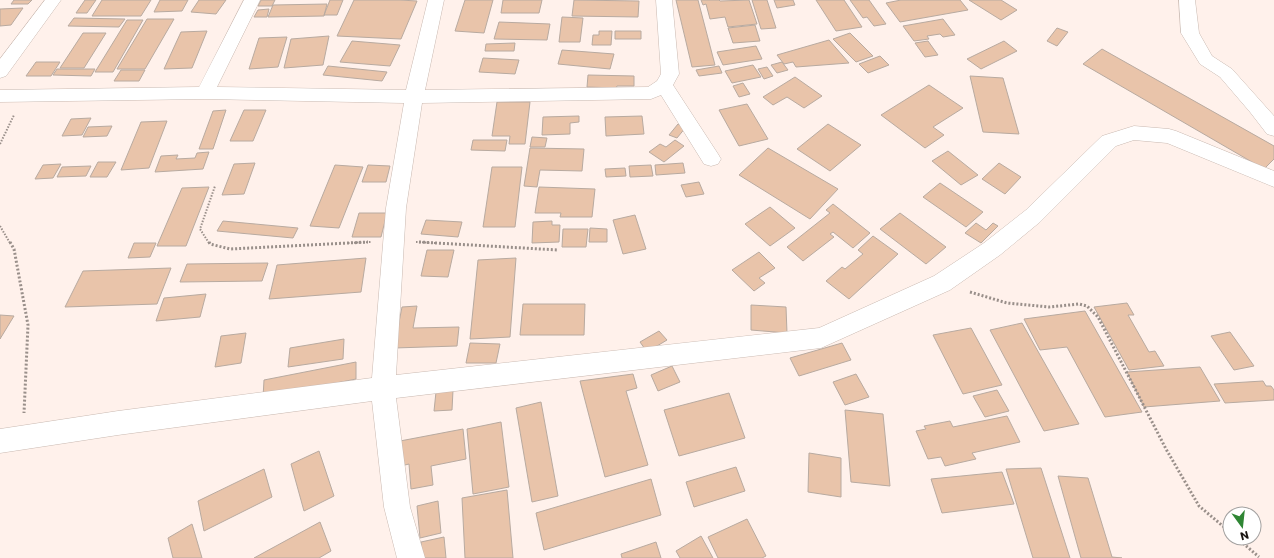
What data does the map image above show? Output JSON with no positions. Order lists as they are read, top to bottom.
{
  "north": "bottom"
}
